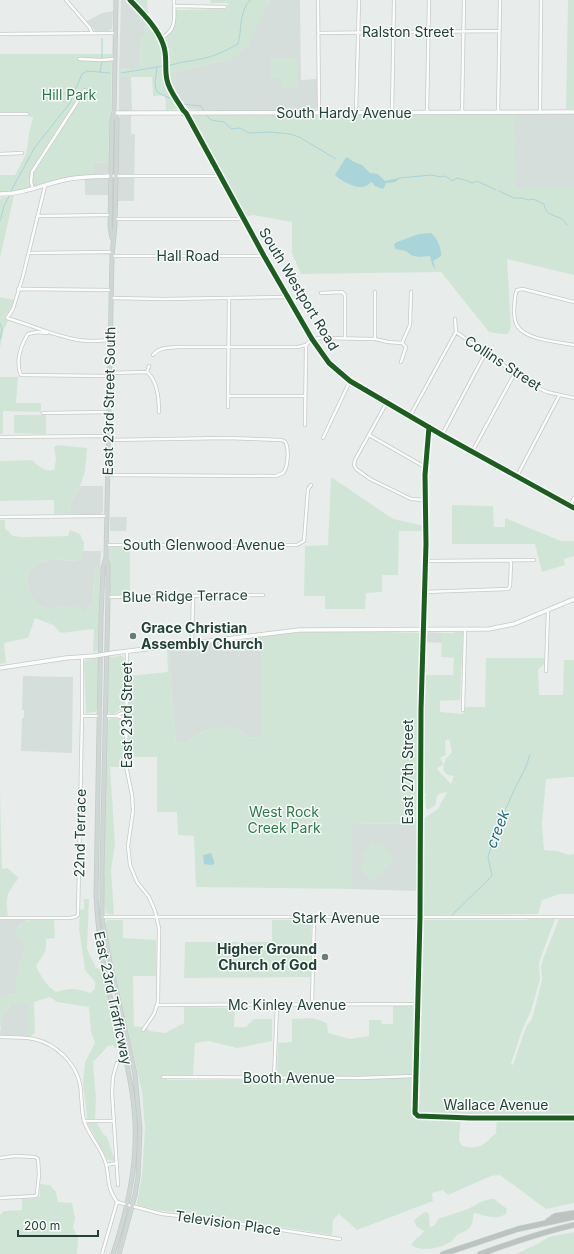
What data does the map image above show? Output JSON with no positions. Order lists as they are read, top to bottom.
{
  "streets": {
    "main road": ["East 23rd Street South", "East 23rd Trafficway"],
    "street": [
      "Ralston Street",
      "South Hardy Avenue",
      "Hall Road",
      "South Westport Road",
      "Collins Street",
      "South Glenwood Avenue",
      "Blue Ridge Terrace",
      "East 23rd Street",
      "East 27th Street",
      "22nd Terrace",
      "Stark Avenue",
      "Mc Kinley Avenue",
      "Booth Avenue",
      "Wallace Avenue",
      "Television Place"
    ]
  },
  "crossings": [
    ["South Hardy Avenue", "South Westport Road"],
    ["South Hardy Avenue", "East 23rd Street South"],
    ["Hall Road", "South Westport Road"],
    ["Hall Road", "East 23rd Street South"],
    ["South Westport Road", "East 27th Street"],
    ["East 23rd Street South", "South Glenwood Avenue"],
    ["East 23rd Street South", "Blue Ridge Terrace"],
    ["East 23rd Street South", "East 23rd Trafficway"],
    ["East 23rd Street", "Stark Avenue"],
    ["East 23rd Street", "Mc Kinley Avenue"],
    ["East 27th Street", "Stark Avenue"],
    ["East 27th Street", "Mc Kinley Avenue"],
    ["East 27th Street", "Booth Avenue"],
    ["East 27th Street", "Wallace Avenue"],
    ["Stark Avenue", "East 23rd Trafficway"],
    ["East 23rd Trafficway", "Television Place"]
  ],
  "water": ["creek"],
  "parks": ["Hill Park", "West Rock Creek Park"],
  "places": ["Grace Christian Assembly Church", "Higher Ground Church of God"],
  "scale_bar": "200 m"
}
